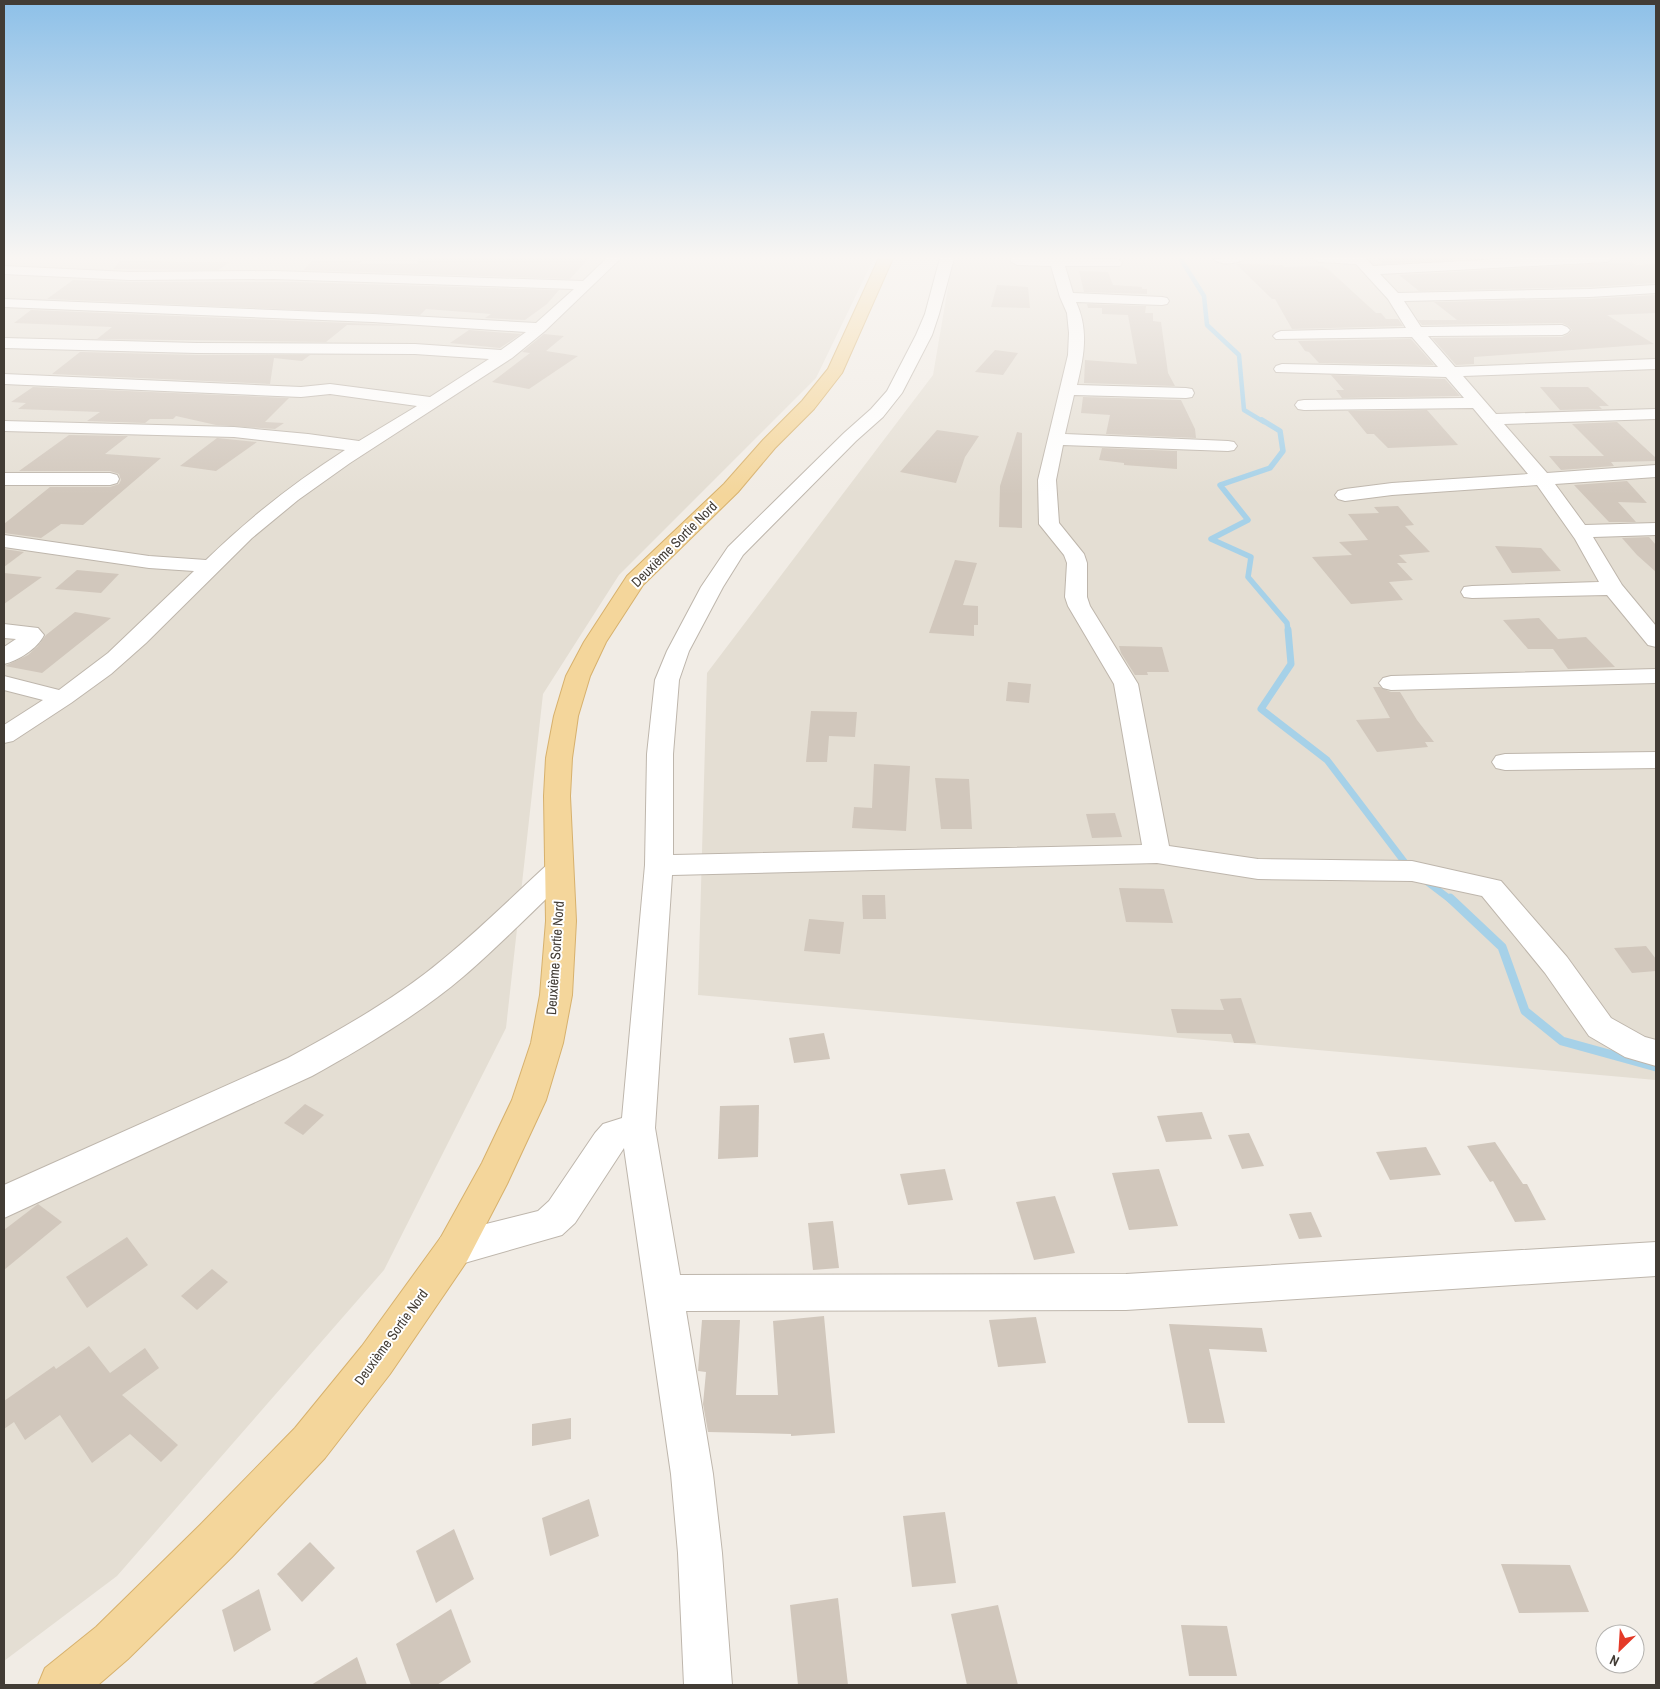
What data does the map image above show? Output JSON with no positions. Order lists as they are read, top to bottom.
{
  "streets": {
    "main road": ["Deuxième Sortie Nord"]
  },
  "north": "bottom left"
}
